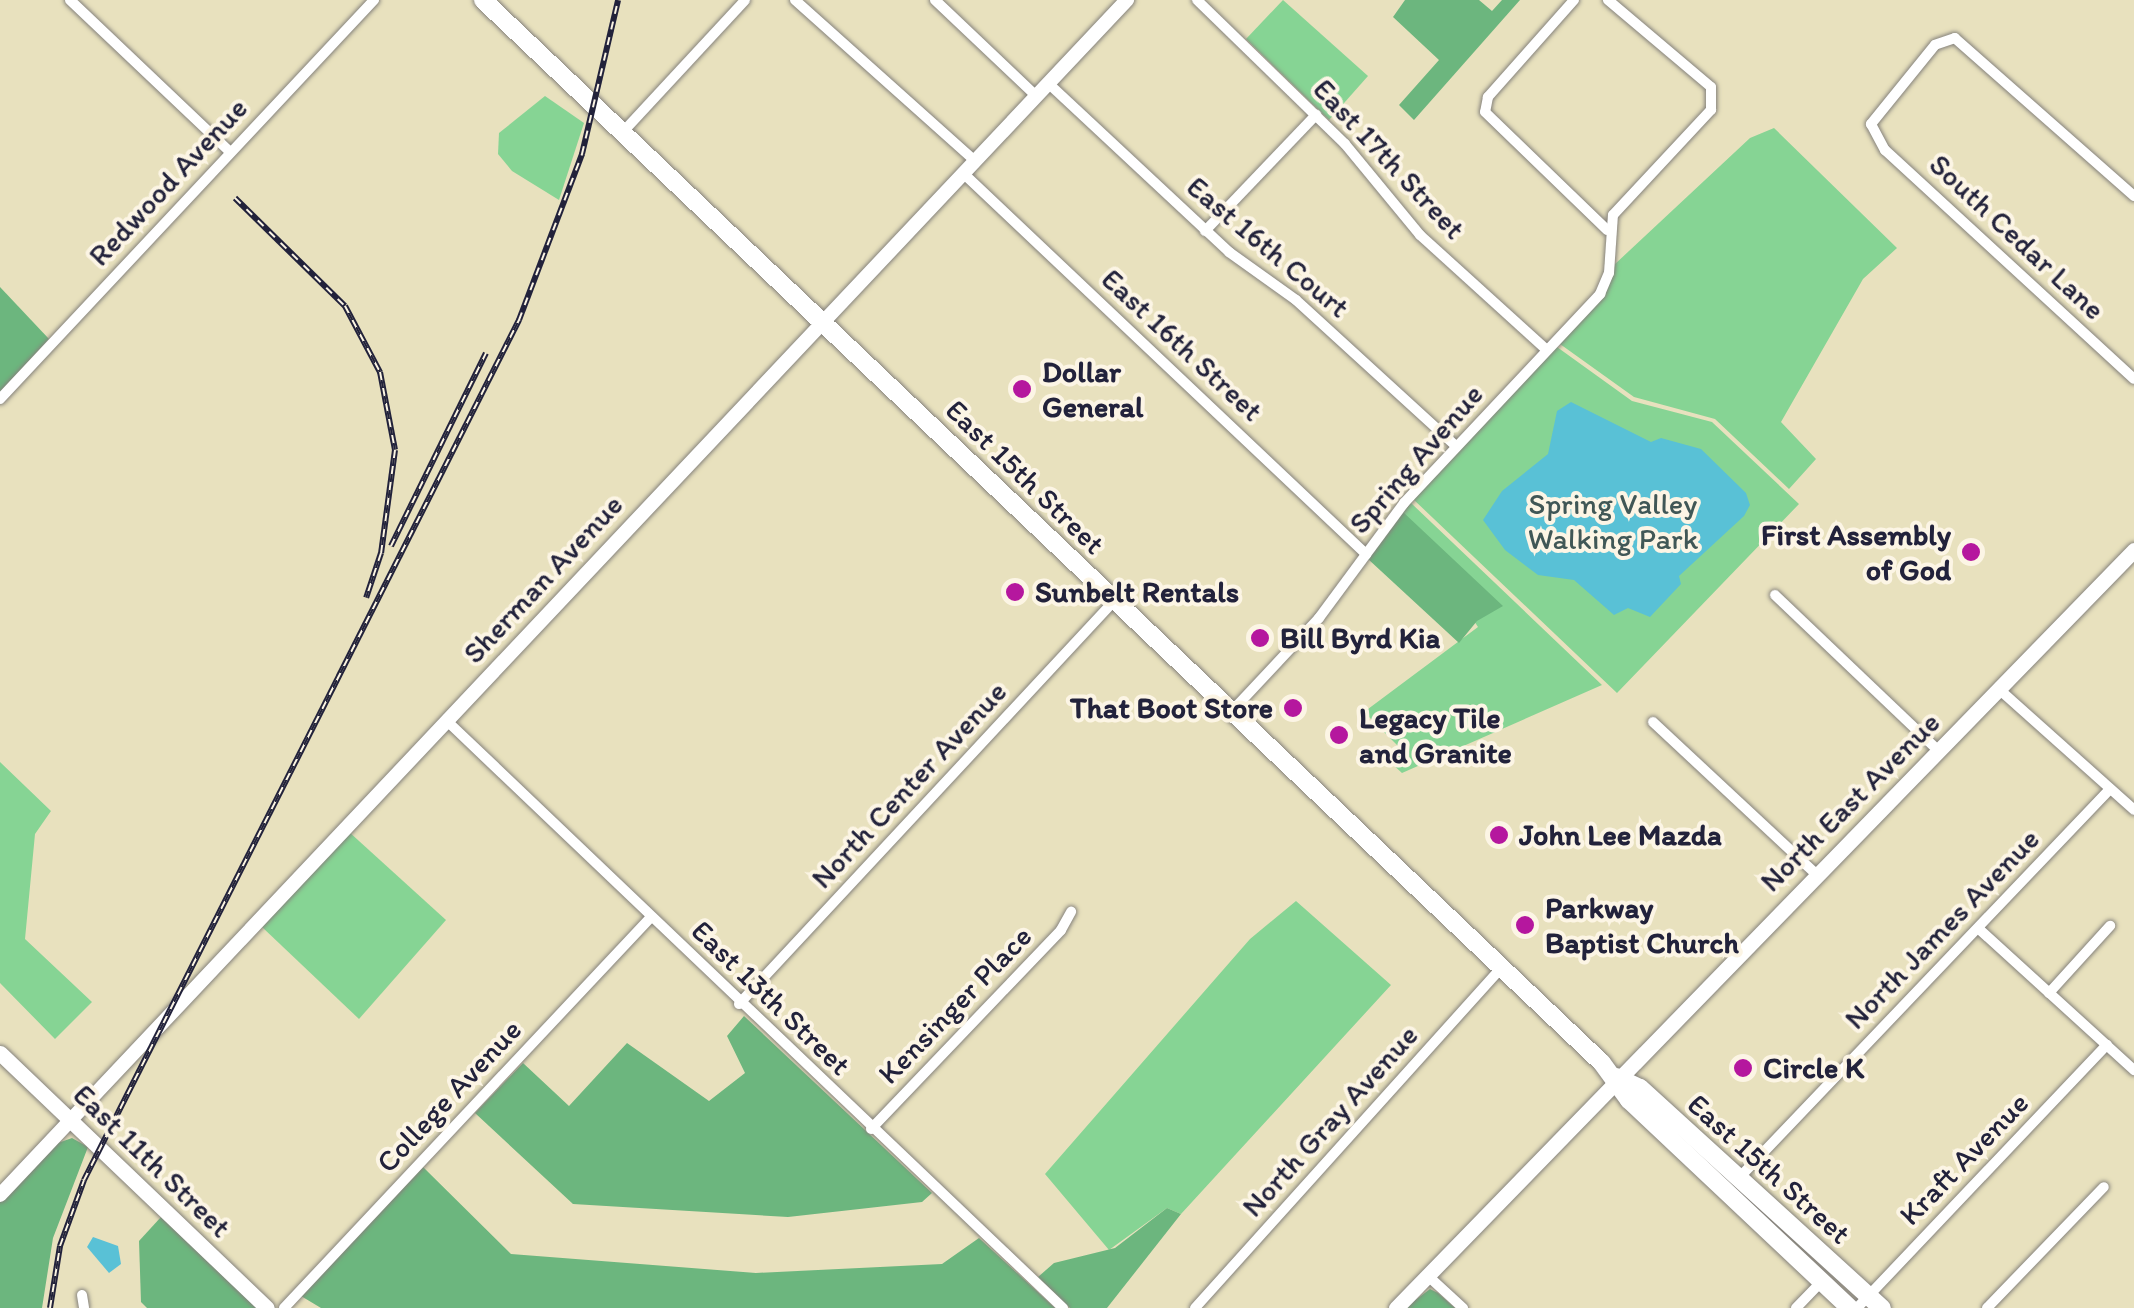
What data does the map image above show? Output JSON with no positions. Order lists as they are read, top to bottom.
{
  "streets": {
    "main road": ["East 15th Street", "North East Avenue", "East 11th Street"],
    "street": [
      "East 17th Street",
      "Redwood Avenue",
      "South Cedar Lane",
      "East 16th Court",
      "East 16th Street",
      "Spring Avenue",
      "Sherman Avenue",
      "North Center Avenue",
      "North James Avenue",
      "East 13th Street",
      "Kensinger Place",
      "College Avenue",
      "North Gray Avenue",
      "Kraft Avenue"
    ]
  },
  "crossings": [
    ["East 17th Street", "Spring Avenue"],
    ["East 16th Court", "Spring Avenue"],
    ["East 16th Court", "Sherman Avenue"],
    ["East 16th Street", "Spring Avenue"],
    ["East 16th Street", "Sherman Avenue"],
    ["Spring Avenue", "East 15th Street"],
    ["East 15th Street", "Sherman Avenue"],
    ["East 15th Street", "North Center Avenue"],
    ["East 15th Street", "North East Avenue"],
    ["East 15th Street", "North James Avenue"],
    ["East 15th Street", "North Gray Avenue"],
    ["East 15th Street", "Kraft Avenue"],
    ["Sherman Avenue", "East 13th Street"],
    ["Sherman Avenue", "East 11th Street"],
    ["North Center Avenue", "East 13th Street"],
    ["East 13th Street", "Kensinger Place"],
    ["East 13th Street", "College Avenue"]
  ],
  "parks": ["Spring Valley Walking Park"],
  "places": [
    "Dollar General",
    "First Assembly of God",
    "Sunbelt Rentals",
    "Bill Byrd Kia",
    "That Boot Store",
    "Legacy Tile and Granite",
    "John Lee Mazda",
    "Parkway Baptist Church",
    "Circle K"
  ]
}
